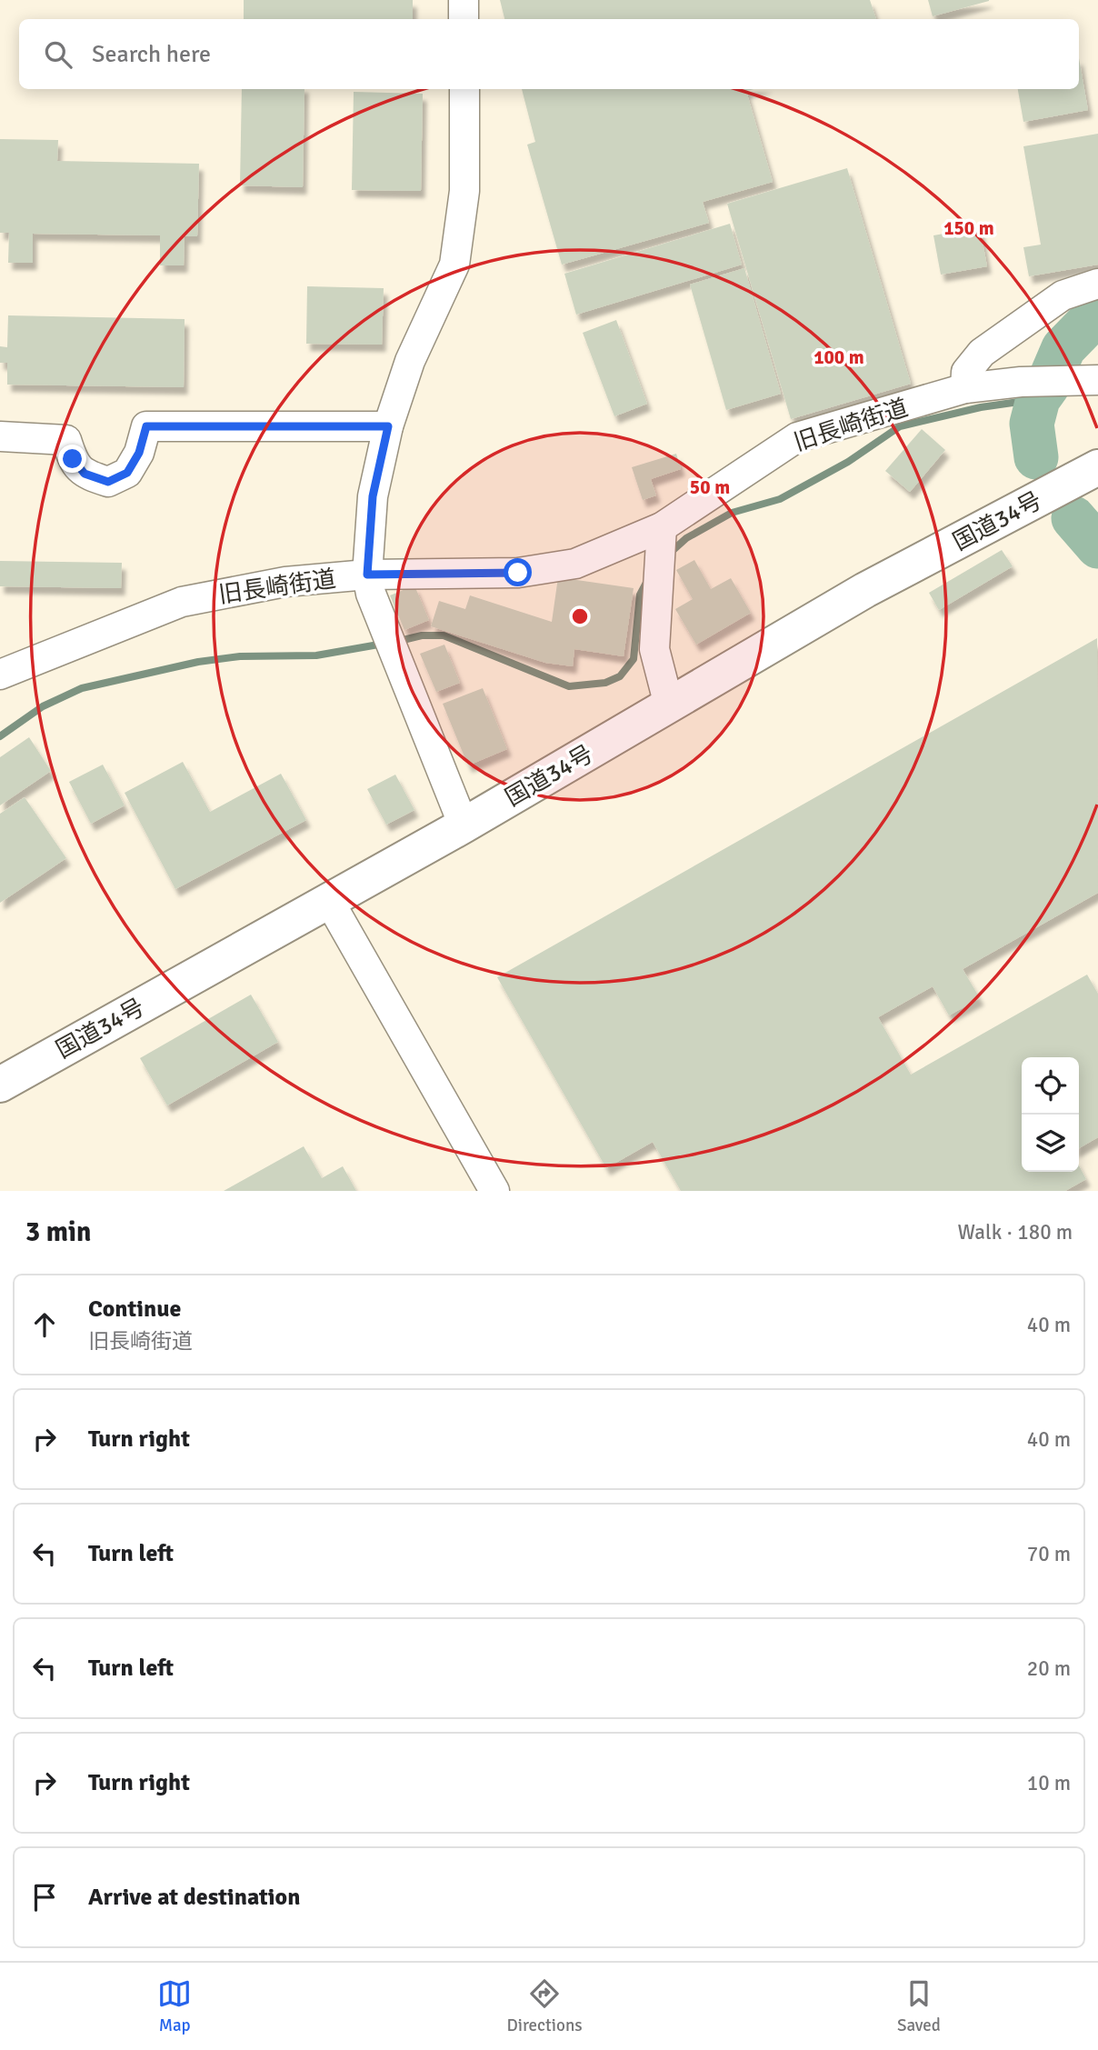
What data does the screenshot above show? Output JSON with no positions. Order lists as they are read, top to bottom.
{
  "streets": {
    "highway": ["国道34号"],
    "street": ["旧長崎街道"]
  },
  "page": {
    "search": "Search here",
    "heading": ["3 min", "Walk · 180 m"],
    "list": [
      ["Continue", "旧長崎街道", "40 m"],
      ["Turn right", "40 m"],
      ["Turn left", "70 m"],
      ["Turn left", "20 m"],
      ["Turn right", "10 m"],
      "Arrive at destination"
    ],
    "nav": ["Map", "Directions", "Saved"]
  },
  "rings": ["150 m", "100 m", "50 m"]
}
